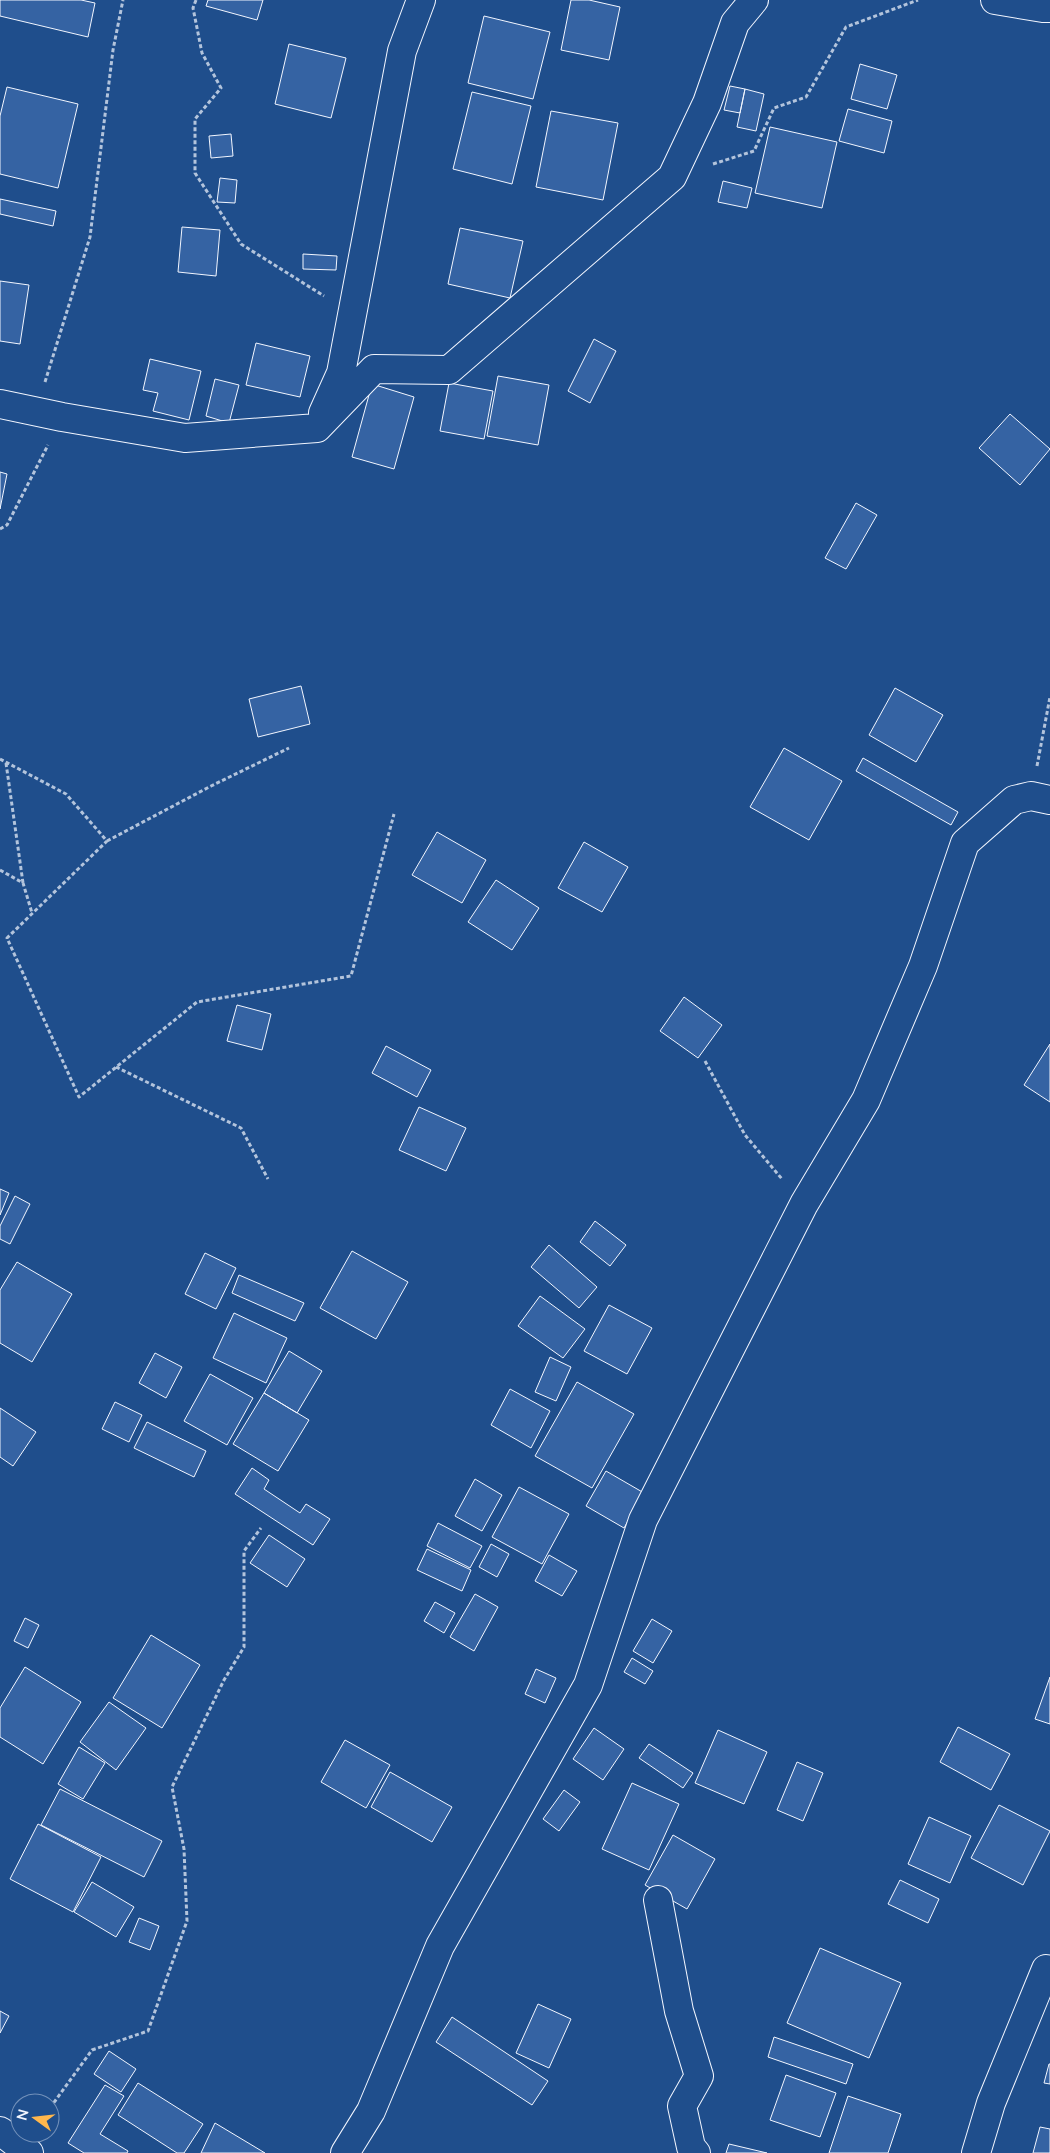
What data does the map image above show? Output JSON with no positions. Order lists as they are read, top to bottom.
{
  "north": "left"
}
